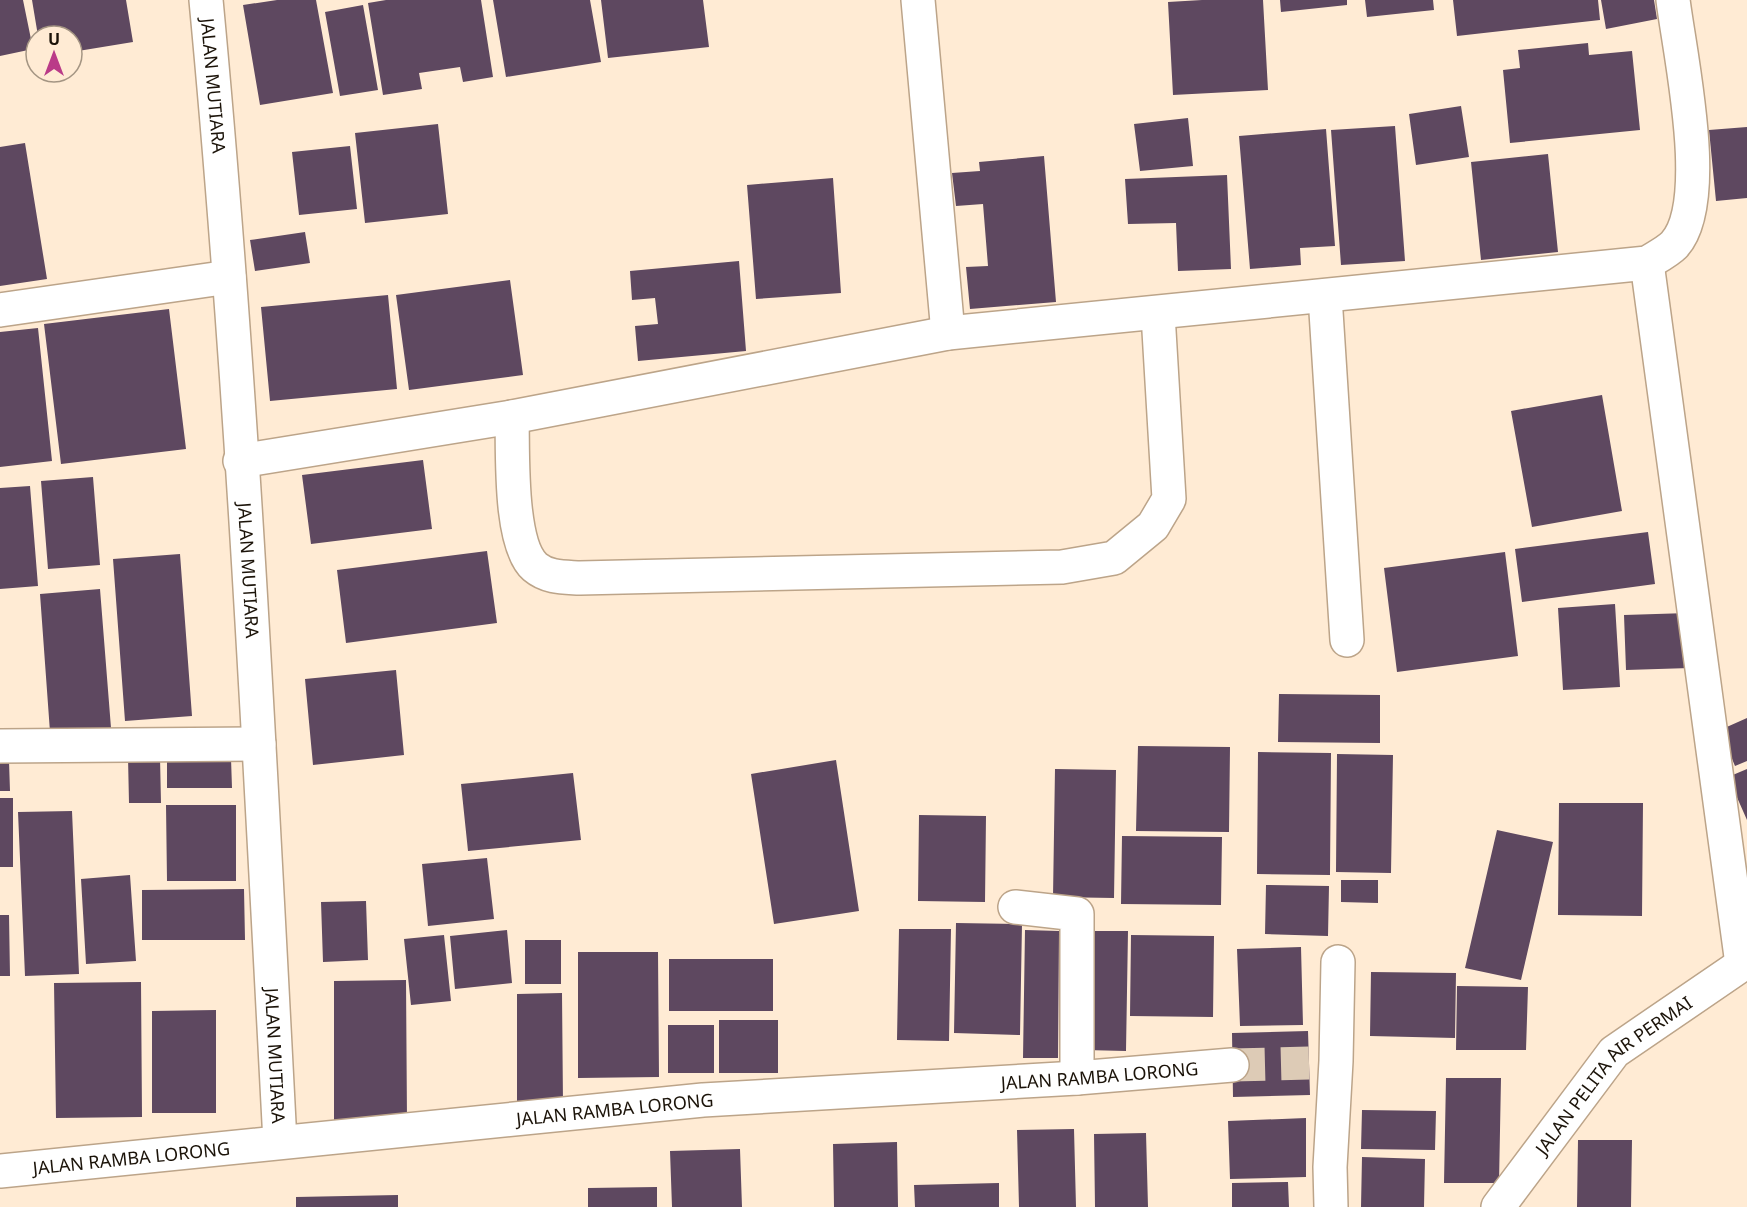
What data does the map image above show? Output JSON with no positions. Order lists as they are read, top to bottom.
{
  "streets": {
    "street": ["JALAN MUTIARA", "JALAN RAMBA LORONG", "JALAN PELITA AIR PERMAI"]
  },
  "crossings": [
    ["JALAN MUTIARA", "JALAN RAMBA LORONG"]
  ],
  "north": "top"
}
